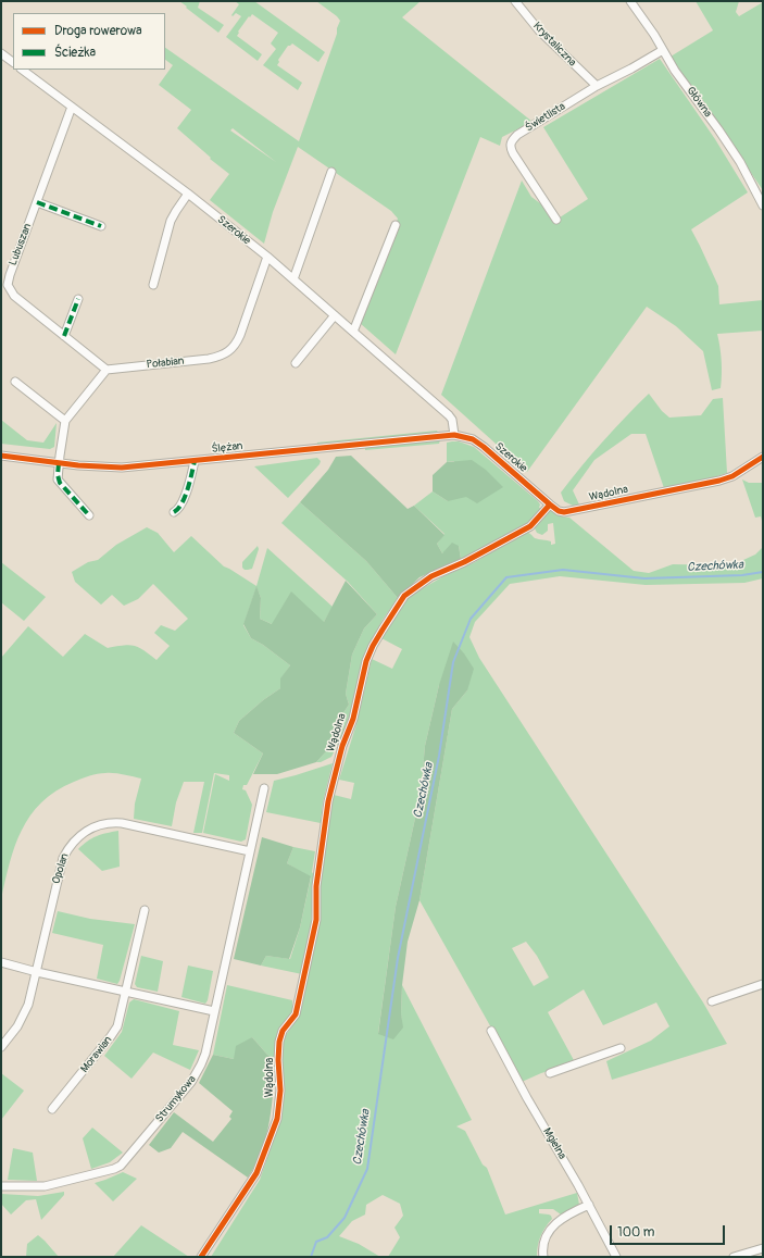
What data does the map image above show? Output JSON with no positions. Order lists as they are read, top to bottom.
{
  "streets": {
    "street": [
      "Krystaliczna",
      "Główna",
      "Świetlista",
      "Szerokie",
      "Lubuszan",
      "Połabian",
      "Ślężan",
      "Wądolna",
      "Opolan",
      "Morawian",
      "Strumykowa",
      "Mgielna"
    ]
  },
  "crossings": [
    ["Krystaliczna", "Świetlista"],
    ["Główna", "Świetlista"],
    ["Szerokie", "Lubuszan"],
    ["Szerokie", "Połabian"],
    ["Szerokie", "Ślężan"],
    ["Szerokie", "Wądolna"],
    ["Lubuszan", "Połabian"],
    ["Opolan", "Strumykowa"]
  ],
  "water": ["Czechówka"],
  "legend": ["Droga rowerowa", "Ścieżka"],
  "scale_bar": "100 m"
}
